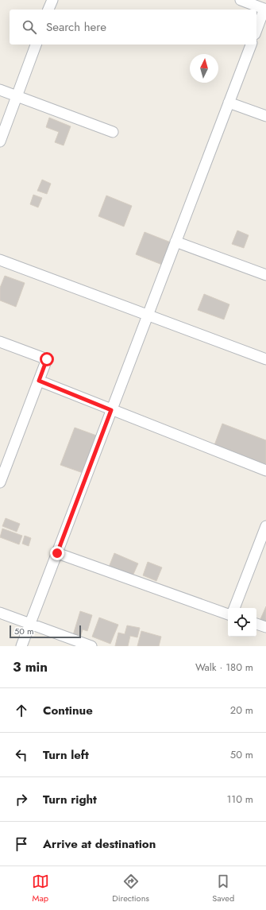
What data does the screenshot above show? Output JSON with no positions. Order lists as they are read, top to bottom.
{
  "scale_bar": "50 m",
  "north": "top",
  "page": {
    "search": "Search here",
    "scale": "50 m",
    "heading": ["3 min", "Walk · 180 m"],
    "list": [
      ["Continue", "20 m"],
      ["Turn left", "50 m"],
      ["Turn right", "110 m"],
      "Arrive at destination"
    ],
    "nav": ["Map", "Directions", "Saved"]
  }
}
